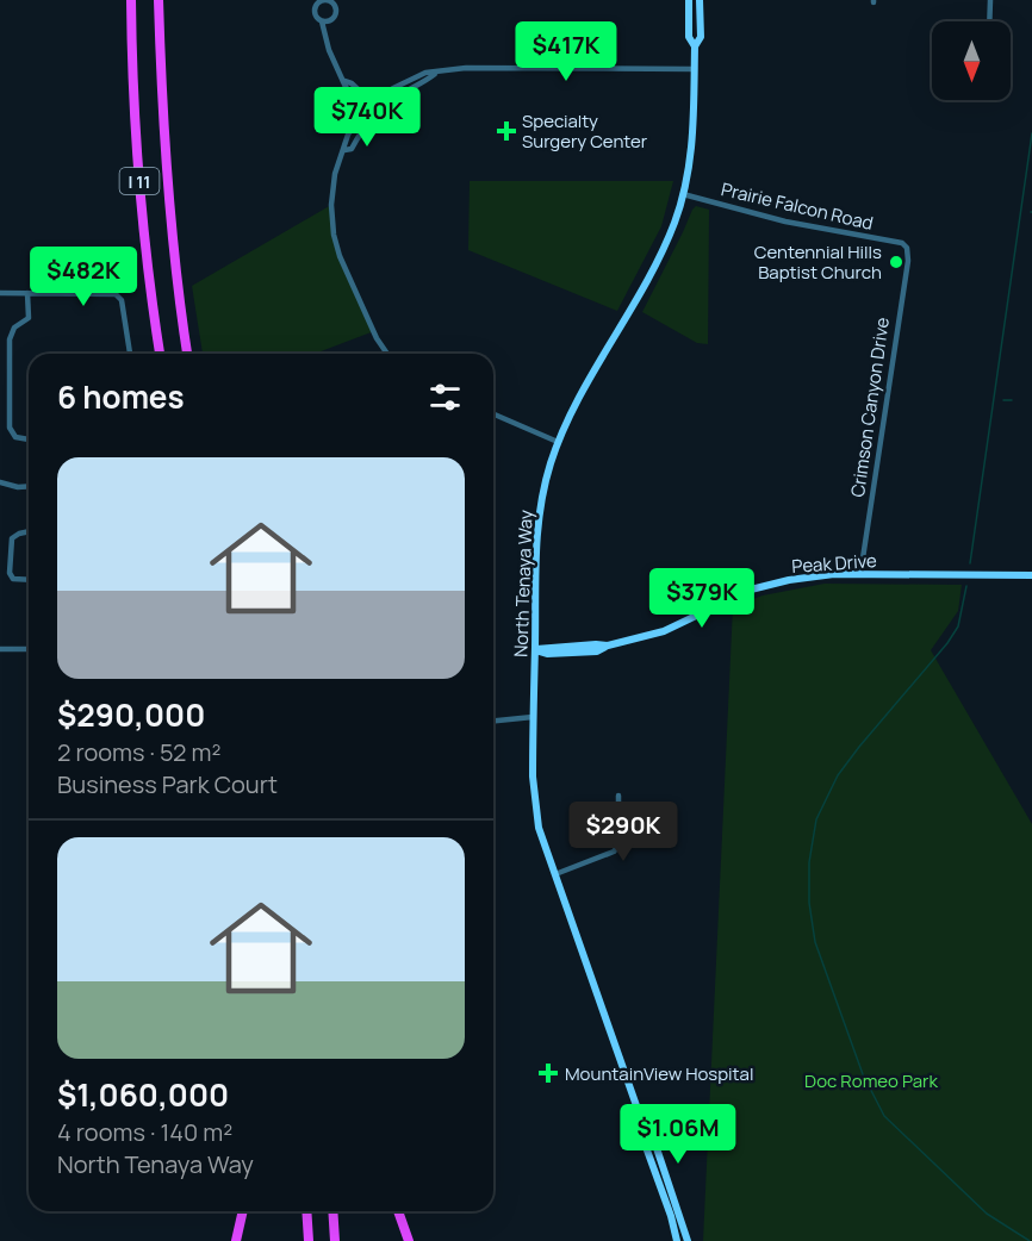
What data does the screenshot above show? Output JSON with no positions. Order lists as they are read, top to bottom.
{
  "streets": {
    "highway": ["I 11"],
    "main road": ["Peak Drive", "North Tenaya Way"],
    "street": ["Prairie Falcon Road", "Crimson Canyon Drive"]
  },
  "crossings": [
    ["Prairie Falcon Road", "Crimson Canyon Drive"],
    ["Prairie Falcon Road", "North Tenaya Way"],
    ["Crimson Canyon Drive", "Peak Drive"],
    ["Peak Drive", "North Tenaya Way"]
  ],
  "parks": ["Doc Romeo Park"],
  "places": {
    "health": ["Specialty Surgery Center", "MountainView Hospital"],
    "other": ["Centennial Hills Baptist Church"]
  },
  "north": "bottom",
  "page": {
    "price": [
      "$417K",
      "$740K",
      "$482K",
      "$379K",
      "$290K",
      "$1.06M"
    ],
    "heading": "6 homes",
    "list": [
      {
        "name": "$290,000",
        "note": "2 rooms · 52 m² · Business Park Court"
      },
      {
        "name": "$1,060,000",
        "note": "4 rooms · 140 m² · North Tenaya Way"
      }
    ]
  }
}
